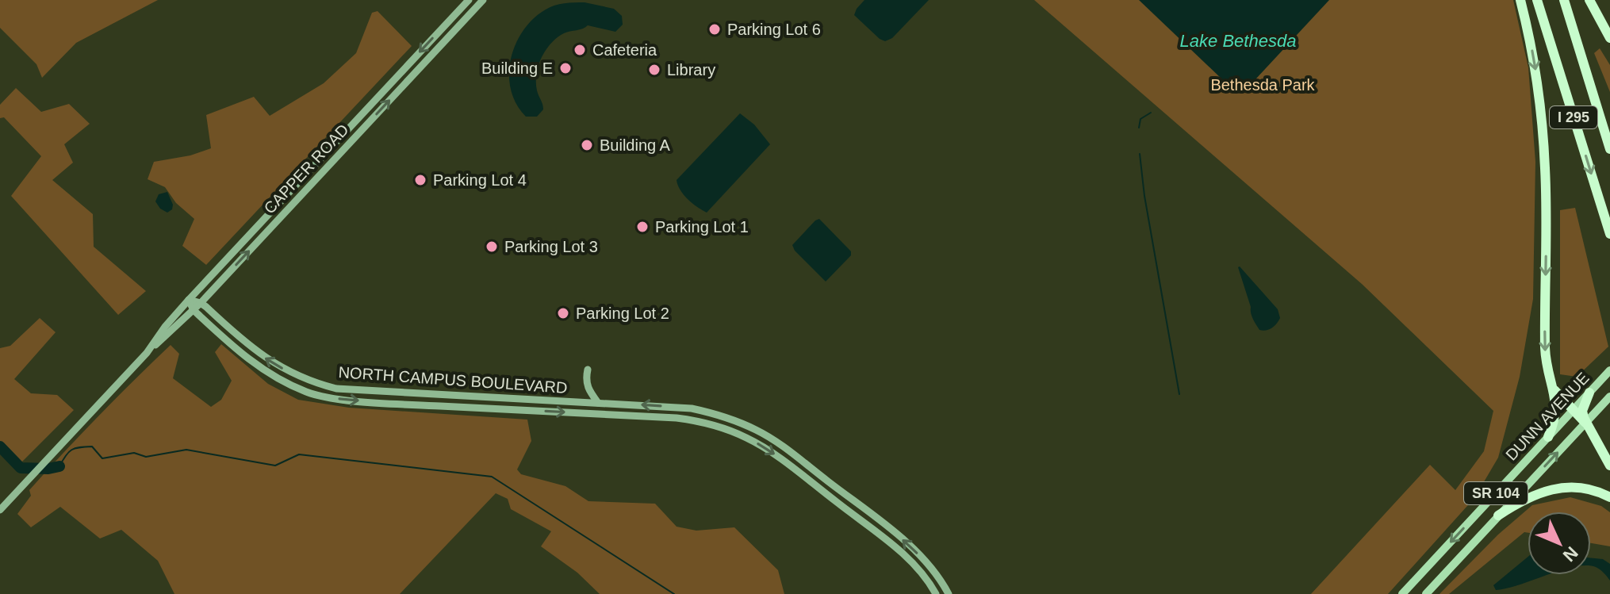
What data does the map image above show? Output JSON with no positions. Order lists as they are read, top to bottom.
{
  "streets": {
    "highway": ["I 295"],
    "main road": ["DUNN AVENUE", "SR 104"],
    "street": ["CAPPER ROAD", "NORTH CAMPUS BOULEVARD"]
  },
  "crossings": [
    ["CAPPER ROAD", "NORTH CAMPUS BOULEVARD"]
  ],
  "water": ["Lake Bethesda"],
  "parks": ["Bethesda Park"],
  "places": [
    "Parking Lot 6",
    "Cafeteria",
    "Building E",
    "Library",
    "Building A",
    "Parking Lot 4",
    "Parking Lot 1",
    "Parking Lot 3",
    "Parking Lot 2"
  ],
  "north": "bottom right"
}
